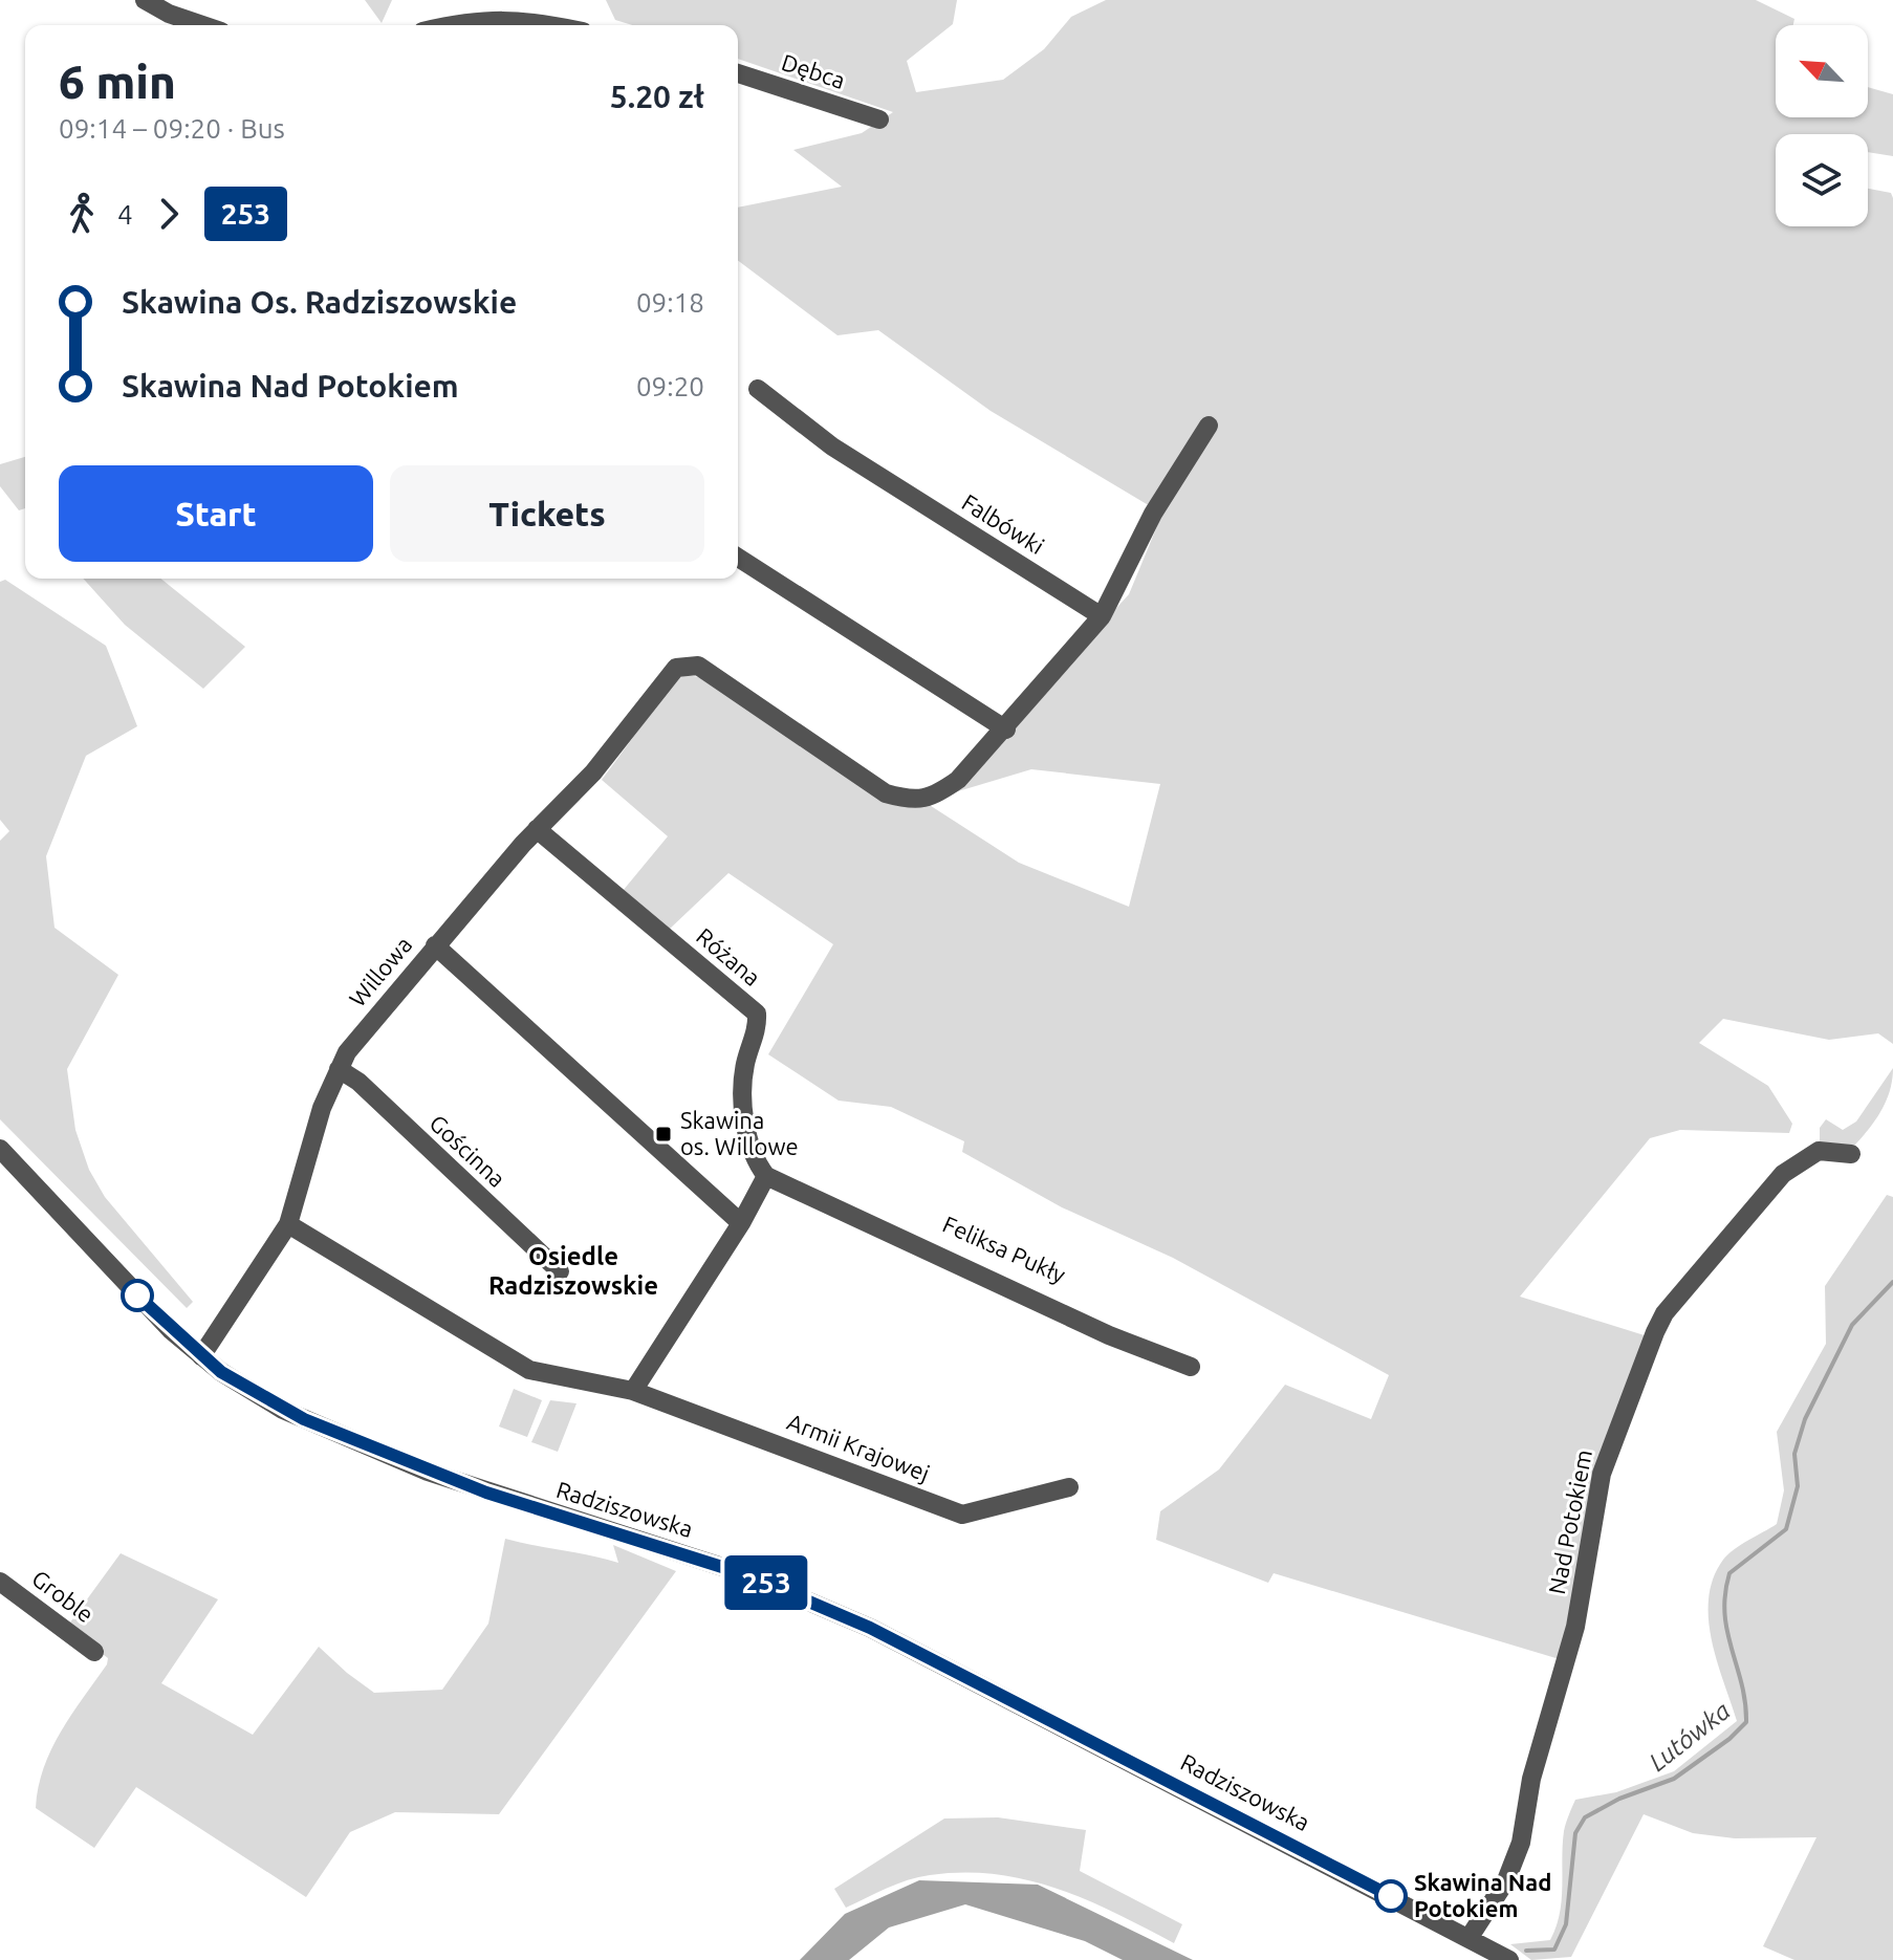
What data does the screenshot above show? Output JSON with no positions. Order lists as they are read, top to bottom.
{
  "streets": {
    "street": [
      "Dębca",
      "Falbówki",
      "Różana",
      "Willowa",
      "Gościnna",
      "Feliksa Pukły",
      "Armii Krajowej",
      "Radziszowska",
      "Nad Potokiem",
      "Groble"
    ]
  },
  "crossings": [
    ["Różana", "Willowa"],
    ["Różana", "Feliksa Pukły"],
    ["Willowa", "Gościnna"],
    ["Willowa", "Armii Krajowej"],
    ["Willowa", "Radziszowska"],
    ["Radziszowska", "Nad Potokiem"]
  ],
  "districts": ["Osiedle Radziszowskie"],
  "water": ["Lutówka"],
  "places": {
    "transit": ["Skawina os. Willowe"],
    "other": ["Skawina Nad Potokiem"]
  },
  "lines": ["bus line 253"],
  "north": "top left",
  "page": {
    "on_map": "253",
    "heading": ["6 min", "09:14 – 09:20 · Bus", "5.20 zł"],
    "legs": ["4", "253"],
    "list": [
      {
        "name": "Skawina Os. Radziszowskie",
        "value": "09:18"
      },
      {
        "name": "Skawina Nad Potokiem",
        "value": "09:20"
      }
    ],
    "buttons": ["Start", "Tickets"]
  }
}
